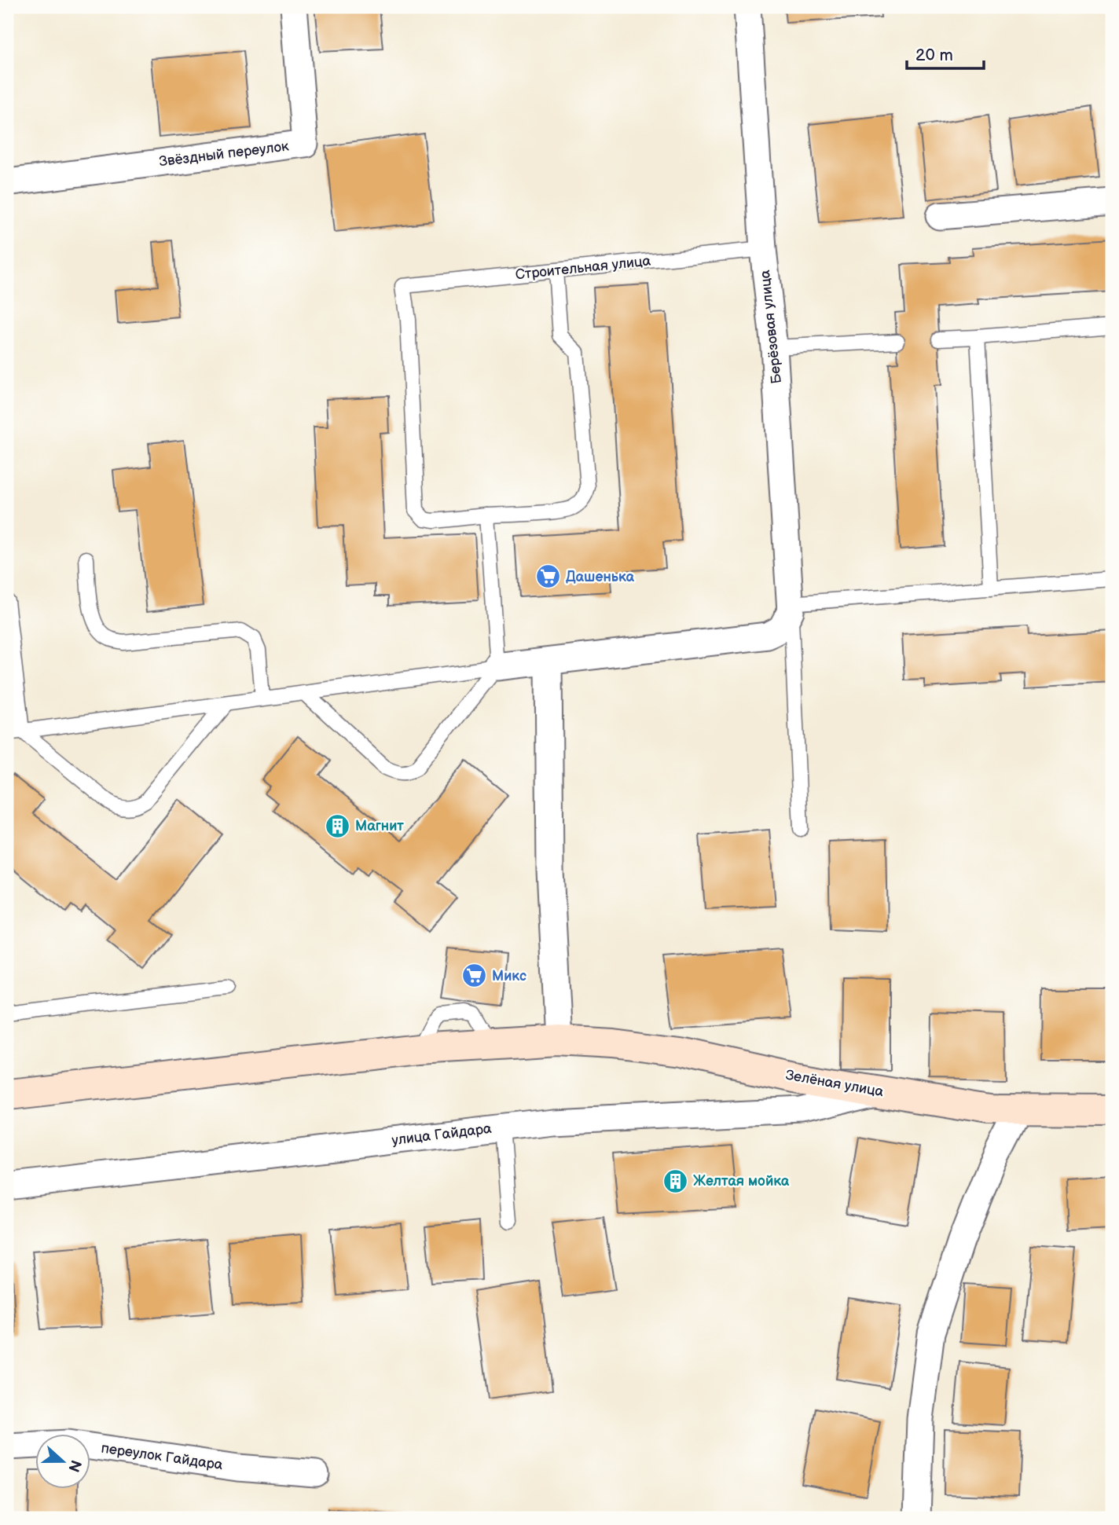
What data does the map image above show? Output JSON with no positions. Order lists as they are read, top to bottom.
{
  "streets": {
    "main road": ["Зелёная улица"],
    "street": [
      "Звёздный переулок",
      "Берёзовая улица",
      "улица Гайдара",
      "переулок Гайдара"
    ],
    "lane": ["Строительная улица"]
  },
  "crossings": [
    ["Строительная улица", "Берёзовая улица"],
    ["Зелёная улица", "улица Гайдара"]
  ],
  "places": {
    "supermarket": ["Дашенька", "Микс"],
    "building": ["Магнит", "Желтая мойка"]
  },
  "scale_bar": "20 m",
  "north": "right"
}
